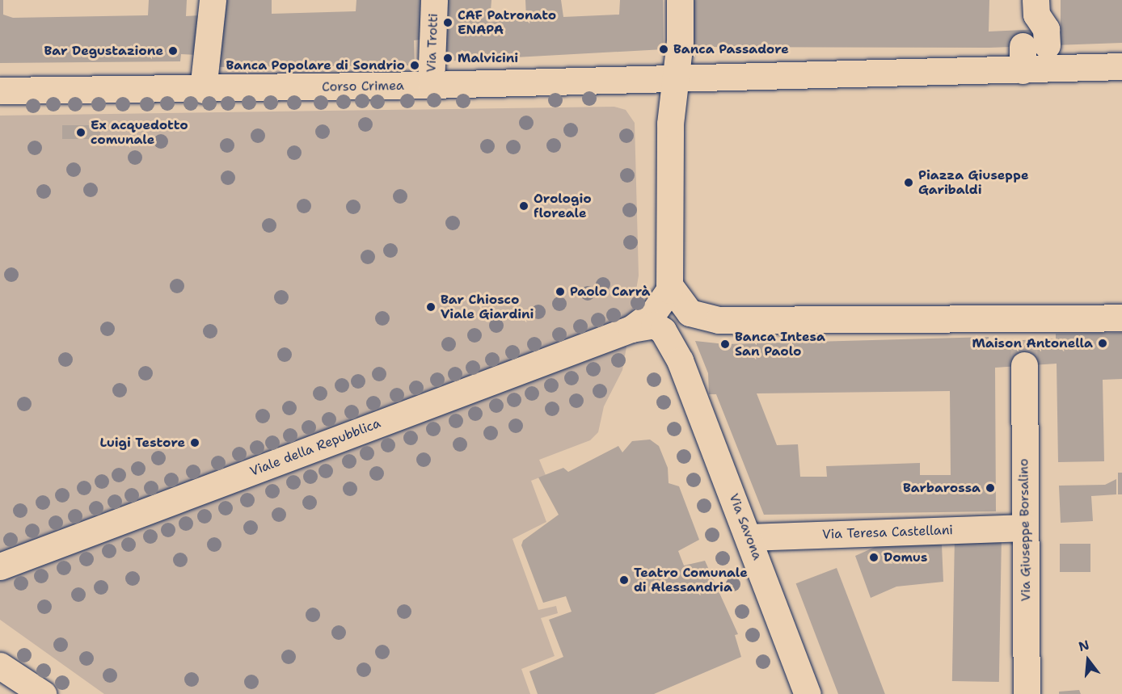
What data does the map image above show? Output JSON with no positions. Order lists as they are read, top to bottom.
{
  "streets": {
    "street": [
      "Via Trotti",
      "Corso Crimea",
      "Viale della Repubblica",
      "Via Savona",
      "Via Giuseppe Borsalino",
      "Via Teresa Castellani"
    ]
  },
  "crossings": [
    ["Via Trotti", "Corso Crimea"],
    ["Viale della Repubblica", "Via Savona"],
    ["Via Savona", "Via Teresa Castellani"],
    ["Via Giuseppe Borsalino", "Via Teresa Castellani"]
  ],
  "places": [
    "CAF Patronato ENAPA",
    "Banca Passadore",
    "Bar Degustazione",
    "Malvicini",
    "Banca Popolare di Sondrio",
    "Ex acquedotto comunale",
    "Piazza Giuseppe Garibaldi",
    "Orologio floreale",
    "Paolo Carrà",
    "Bar Chiosco Viale Giardini",
    "Maison Antonella",
    "Banca Intesa San Paolo",
    "Luigi Testore",
    "Barbarossa",
    "Domus",
    "Teatro Comunale di Alessandria"
  ],
  "north": "top"
}
